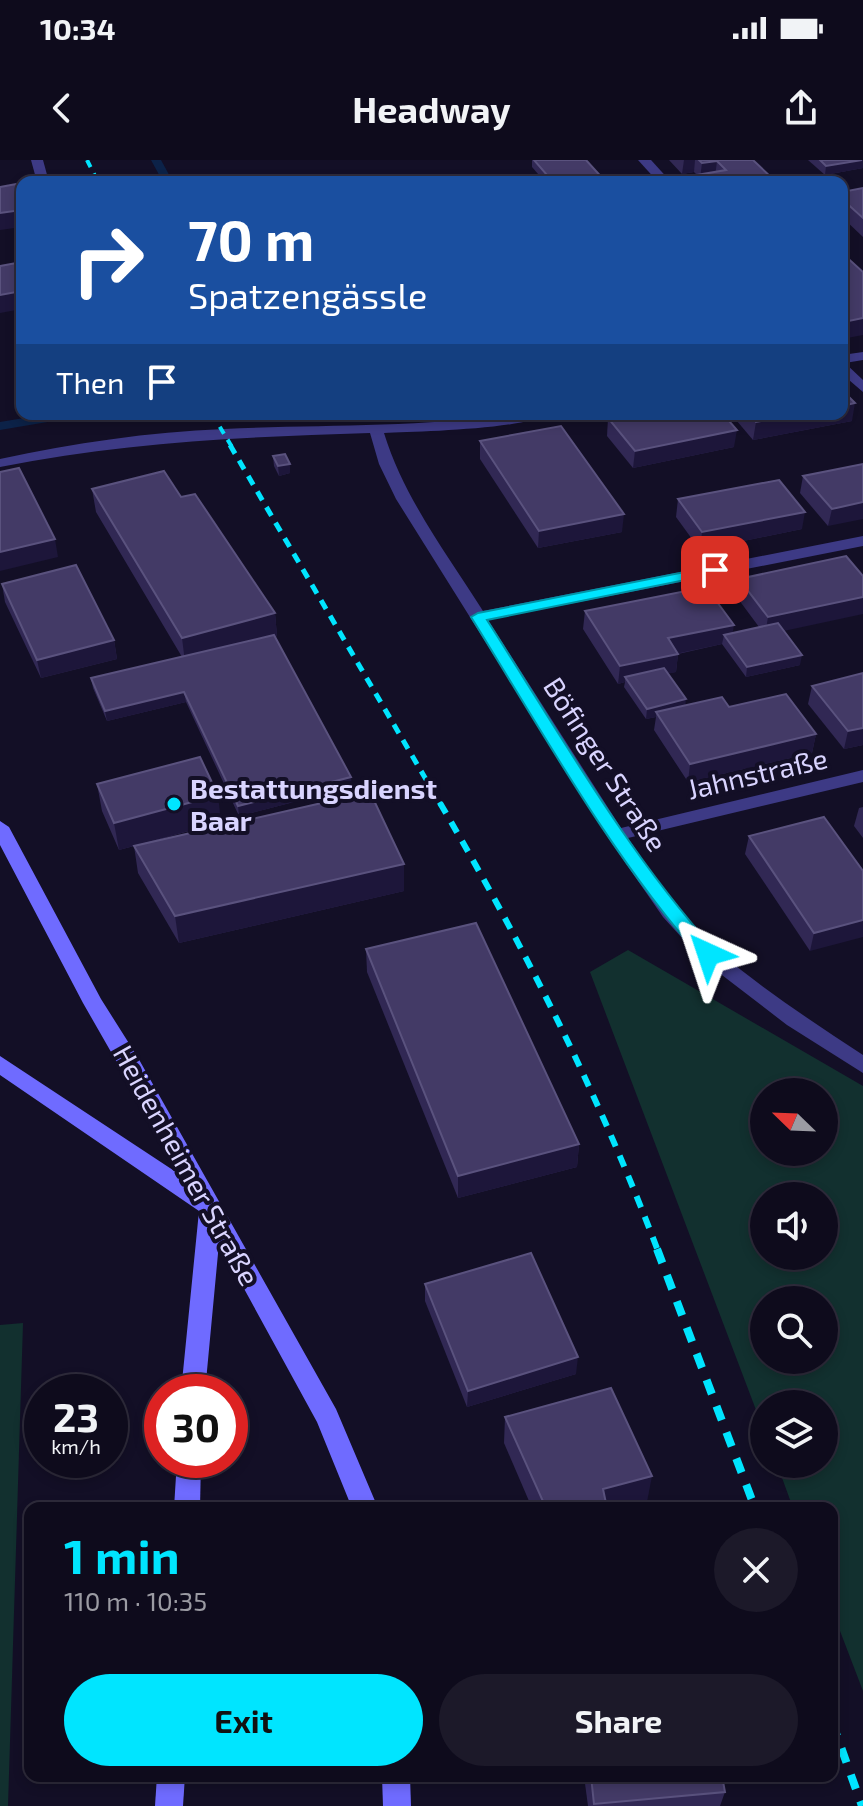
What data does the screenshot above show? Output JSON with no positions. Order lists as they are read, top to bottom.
{
  "streets": {
    "main road": ["Heidenheimer Straße"],
    "street": ["Böfinger Straße", "Jahnstraße"]
  },
  "crossings": [
    ["Böfinger Straße", "Jahnstraße"]
  ],
  "places": ["Bestattungsdienst Baar"],
  "north": "top left",
  "page": {
    "status": "10:34",
    "header": "Headway",
    "turn": ["70 m", "Spatzengässle"],
    "then": "Then",
    "speed": "23 km/h",
    "limit": "30",
    "heading": ["1 min", "110 m · 10:35"],
    "buttons": ["Exit", "Share"]
  }
}
